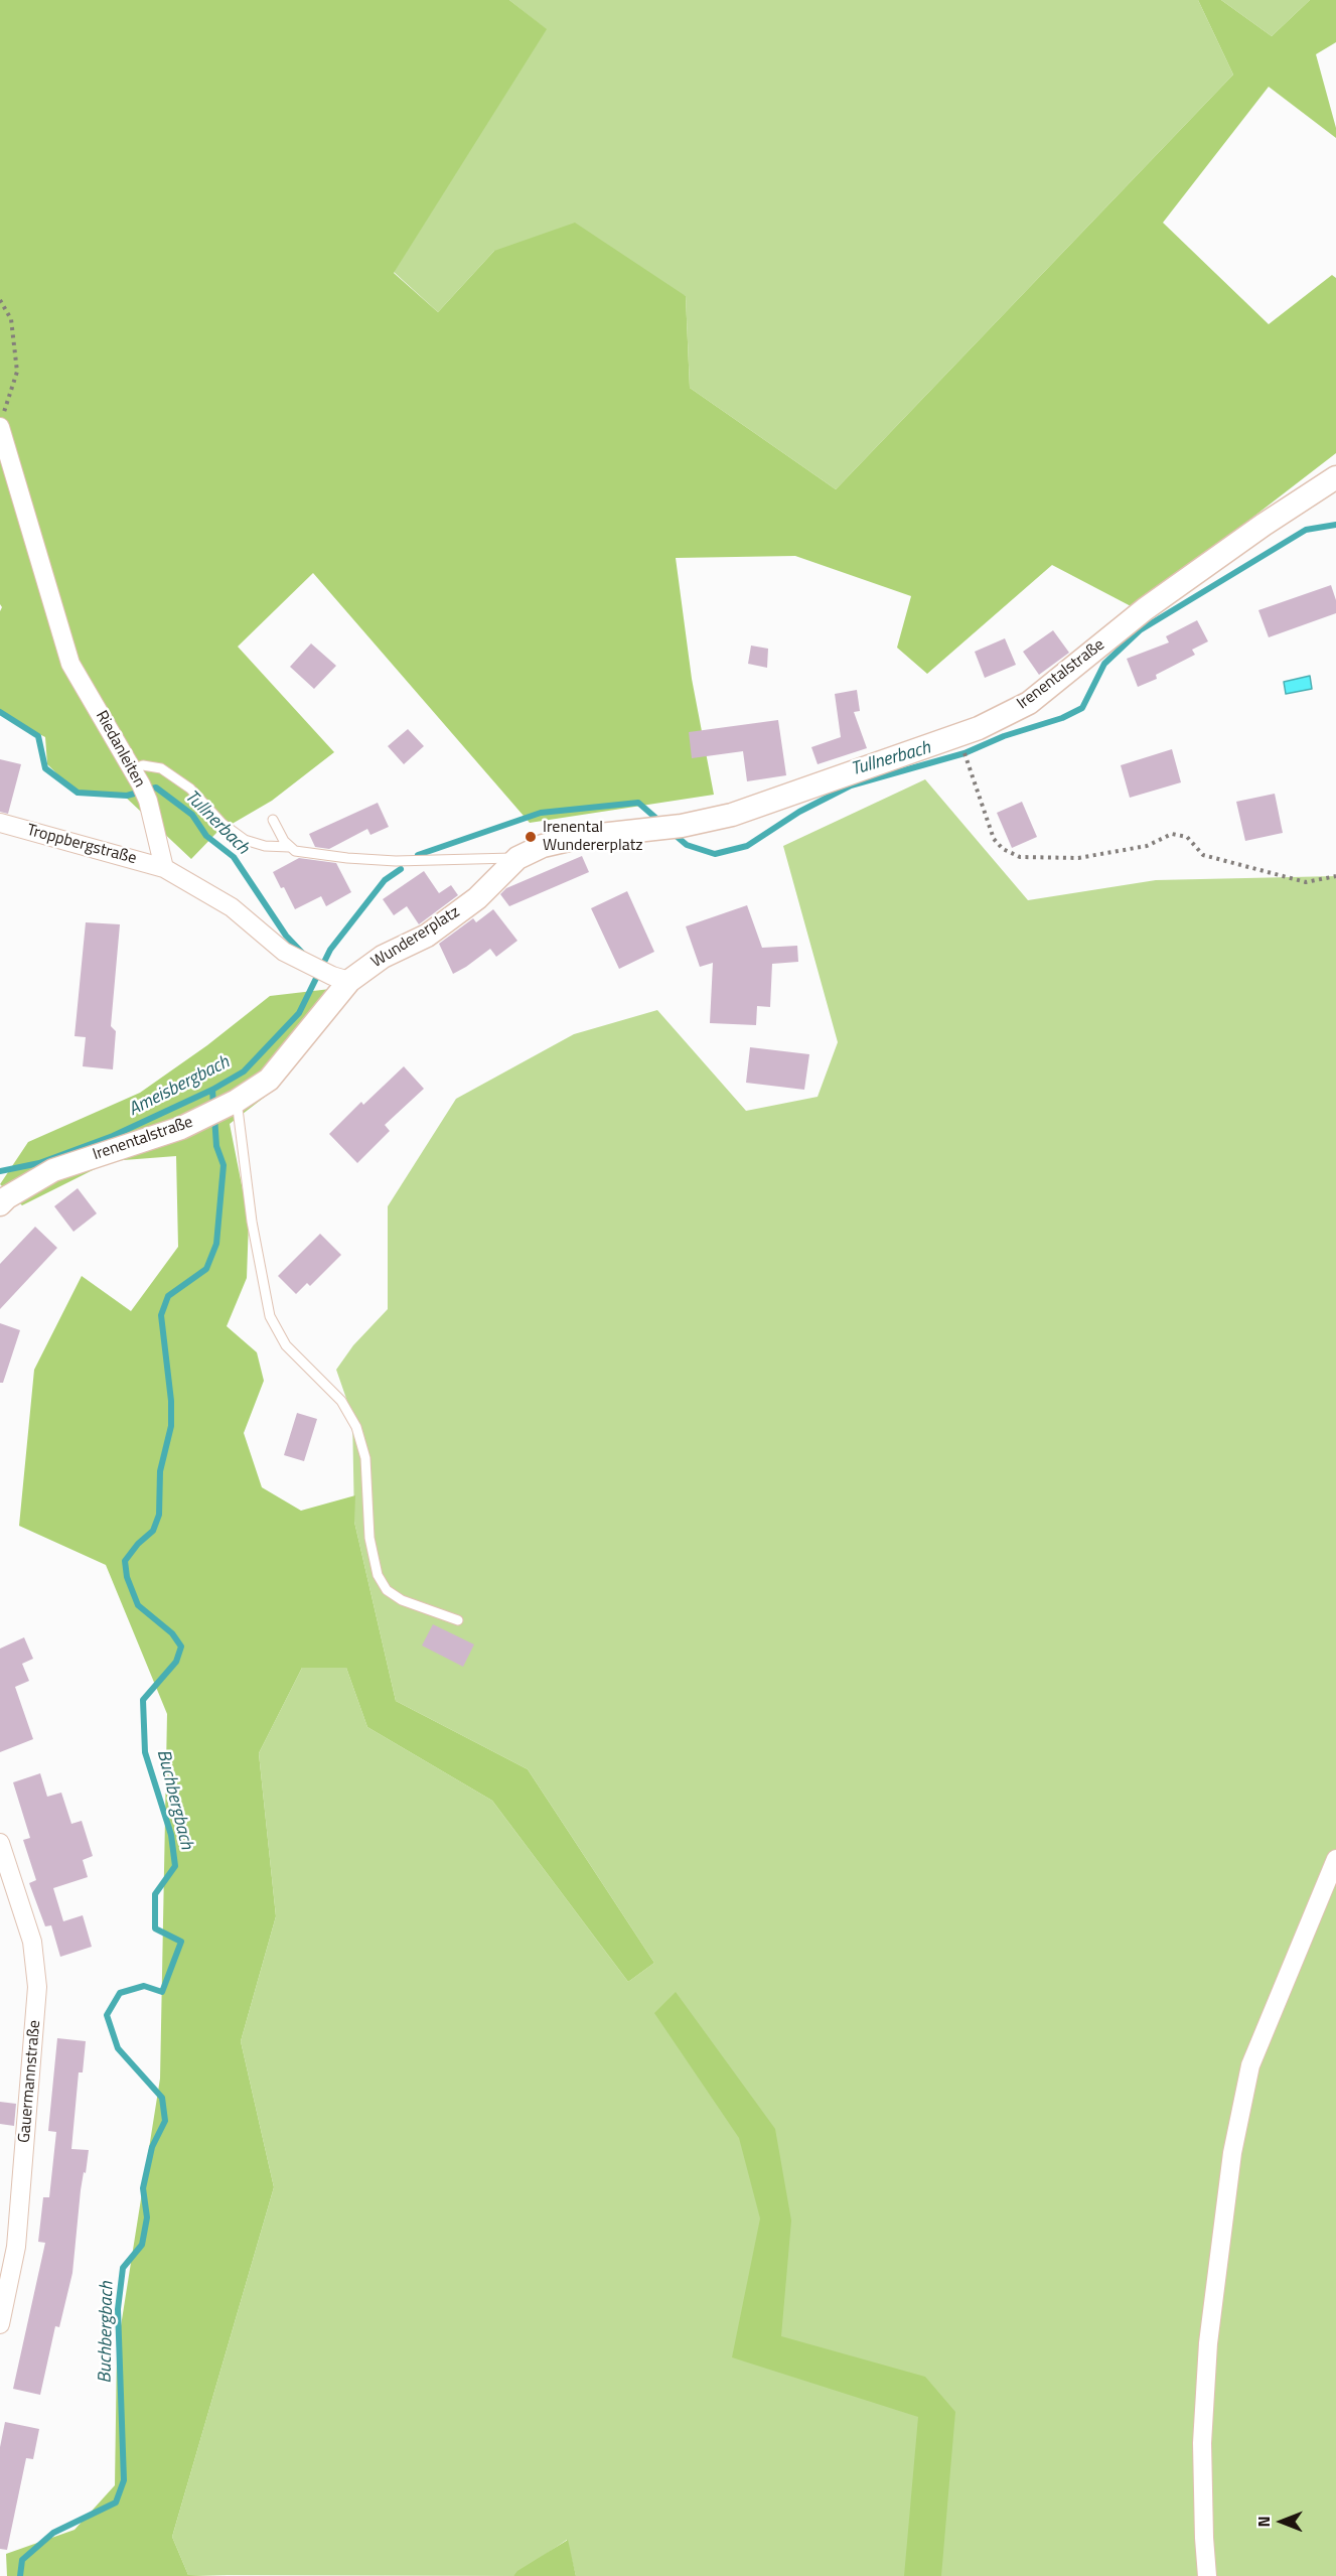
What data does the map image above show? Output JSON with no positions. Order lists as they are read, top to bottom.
{
  "streets": {
    "street": [
      "Irenentalstraße",
      "Riedanleiten",
      "Troppbergstraße",
      "Wundererplatz",
      "Gauermannstraße"
    ]
  },
  "crossings": [
    ["Irenentalstraße", "Wundererplatz"],
    ["Riedanleiten", "Troppbergstraße"]
  ],
  "water": ["Tullnerbach", "Ameisbergbach", "Buchbergbach"],
  "places": ["Irenental Wundererplatz"],
  "north": "left"
}
